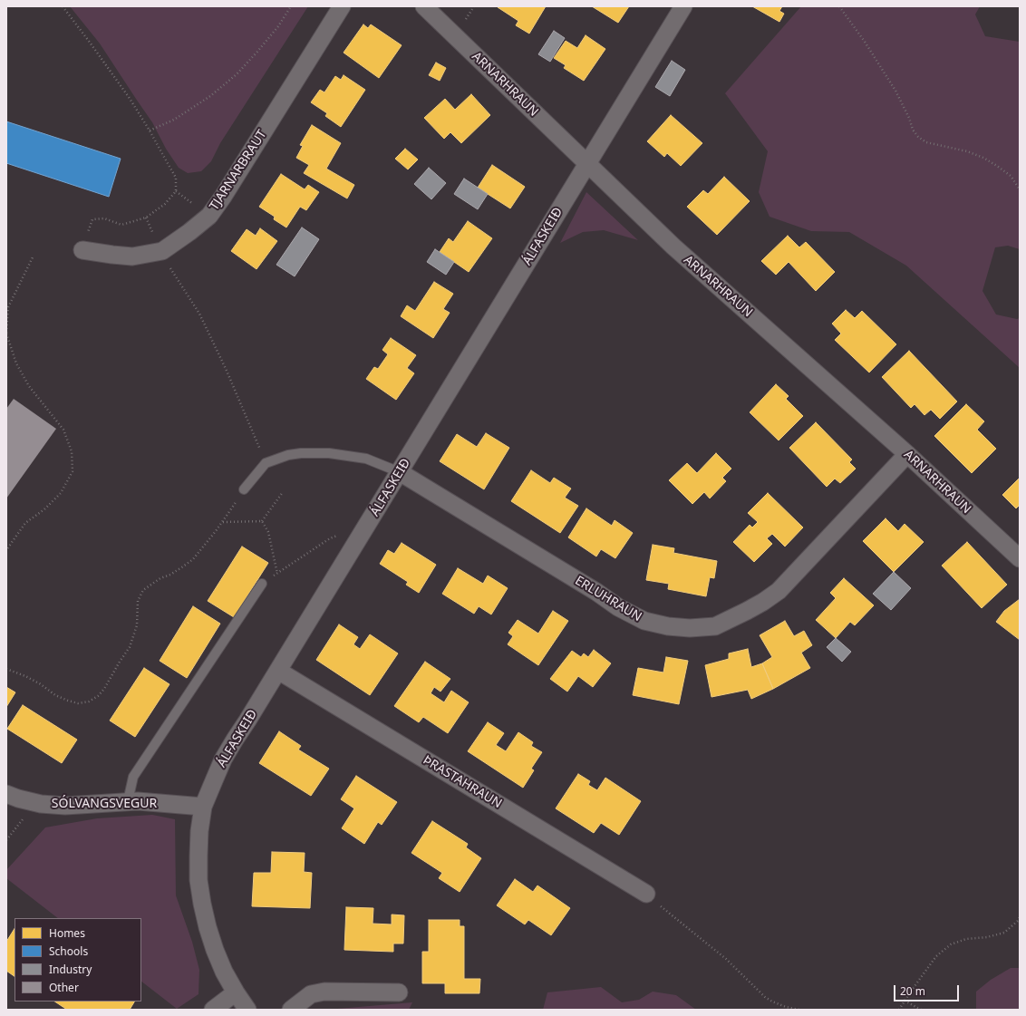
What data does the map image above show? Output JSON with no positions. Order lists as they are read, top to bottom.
{
  "streets": {
    "street": [
      "ARNARHRAUN",
      "TJARNARBRAUT",
      "ÁLFASKEIÐ",
      "ERLUHRAUN",
      "ÞRASTAHRAUN",
      "SÓLVANGSVEGUR"
    ]
  },
  "crossings": [
    ["ARNARHRAUN", "ÁLFASKEIÐ"],
    ["ARNARHRAUN", "ERLUHRAUN"],
    ["ÁLFASKEIÐ", "ERLUHRAUN"],
    ["ÁLFASKEIÐ", "ÞRASTAHRAUN"],
    ["ÁLFASKEIÐ", "SÓLVANGSVEGUR"]
  ],
  "legend": [
    "Homes",
    "Schools",
    "Industry",
    "Other"
  ],
  "scale_bar": "20 m"
}
